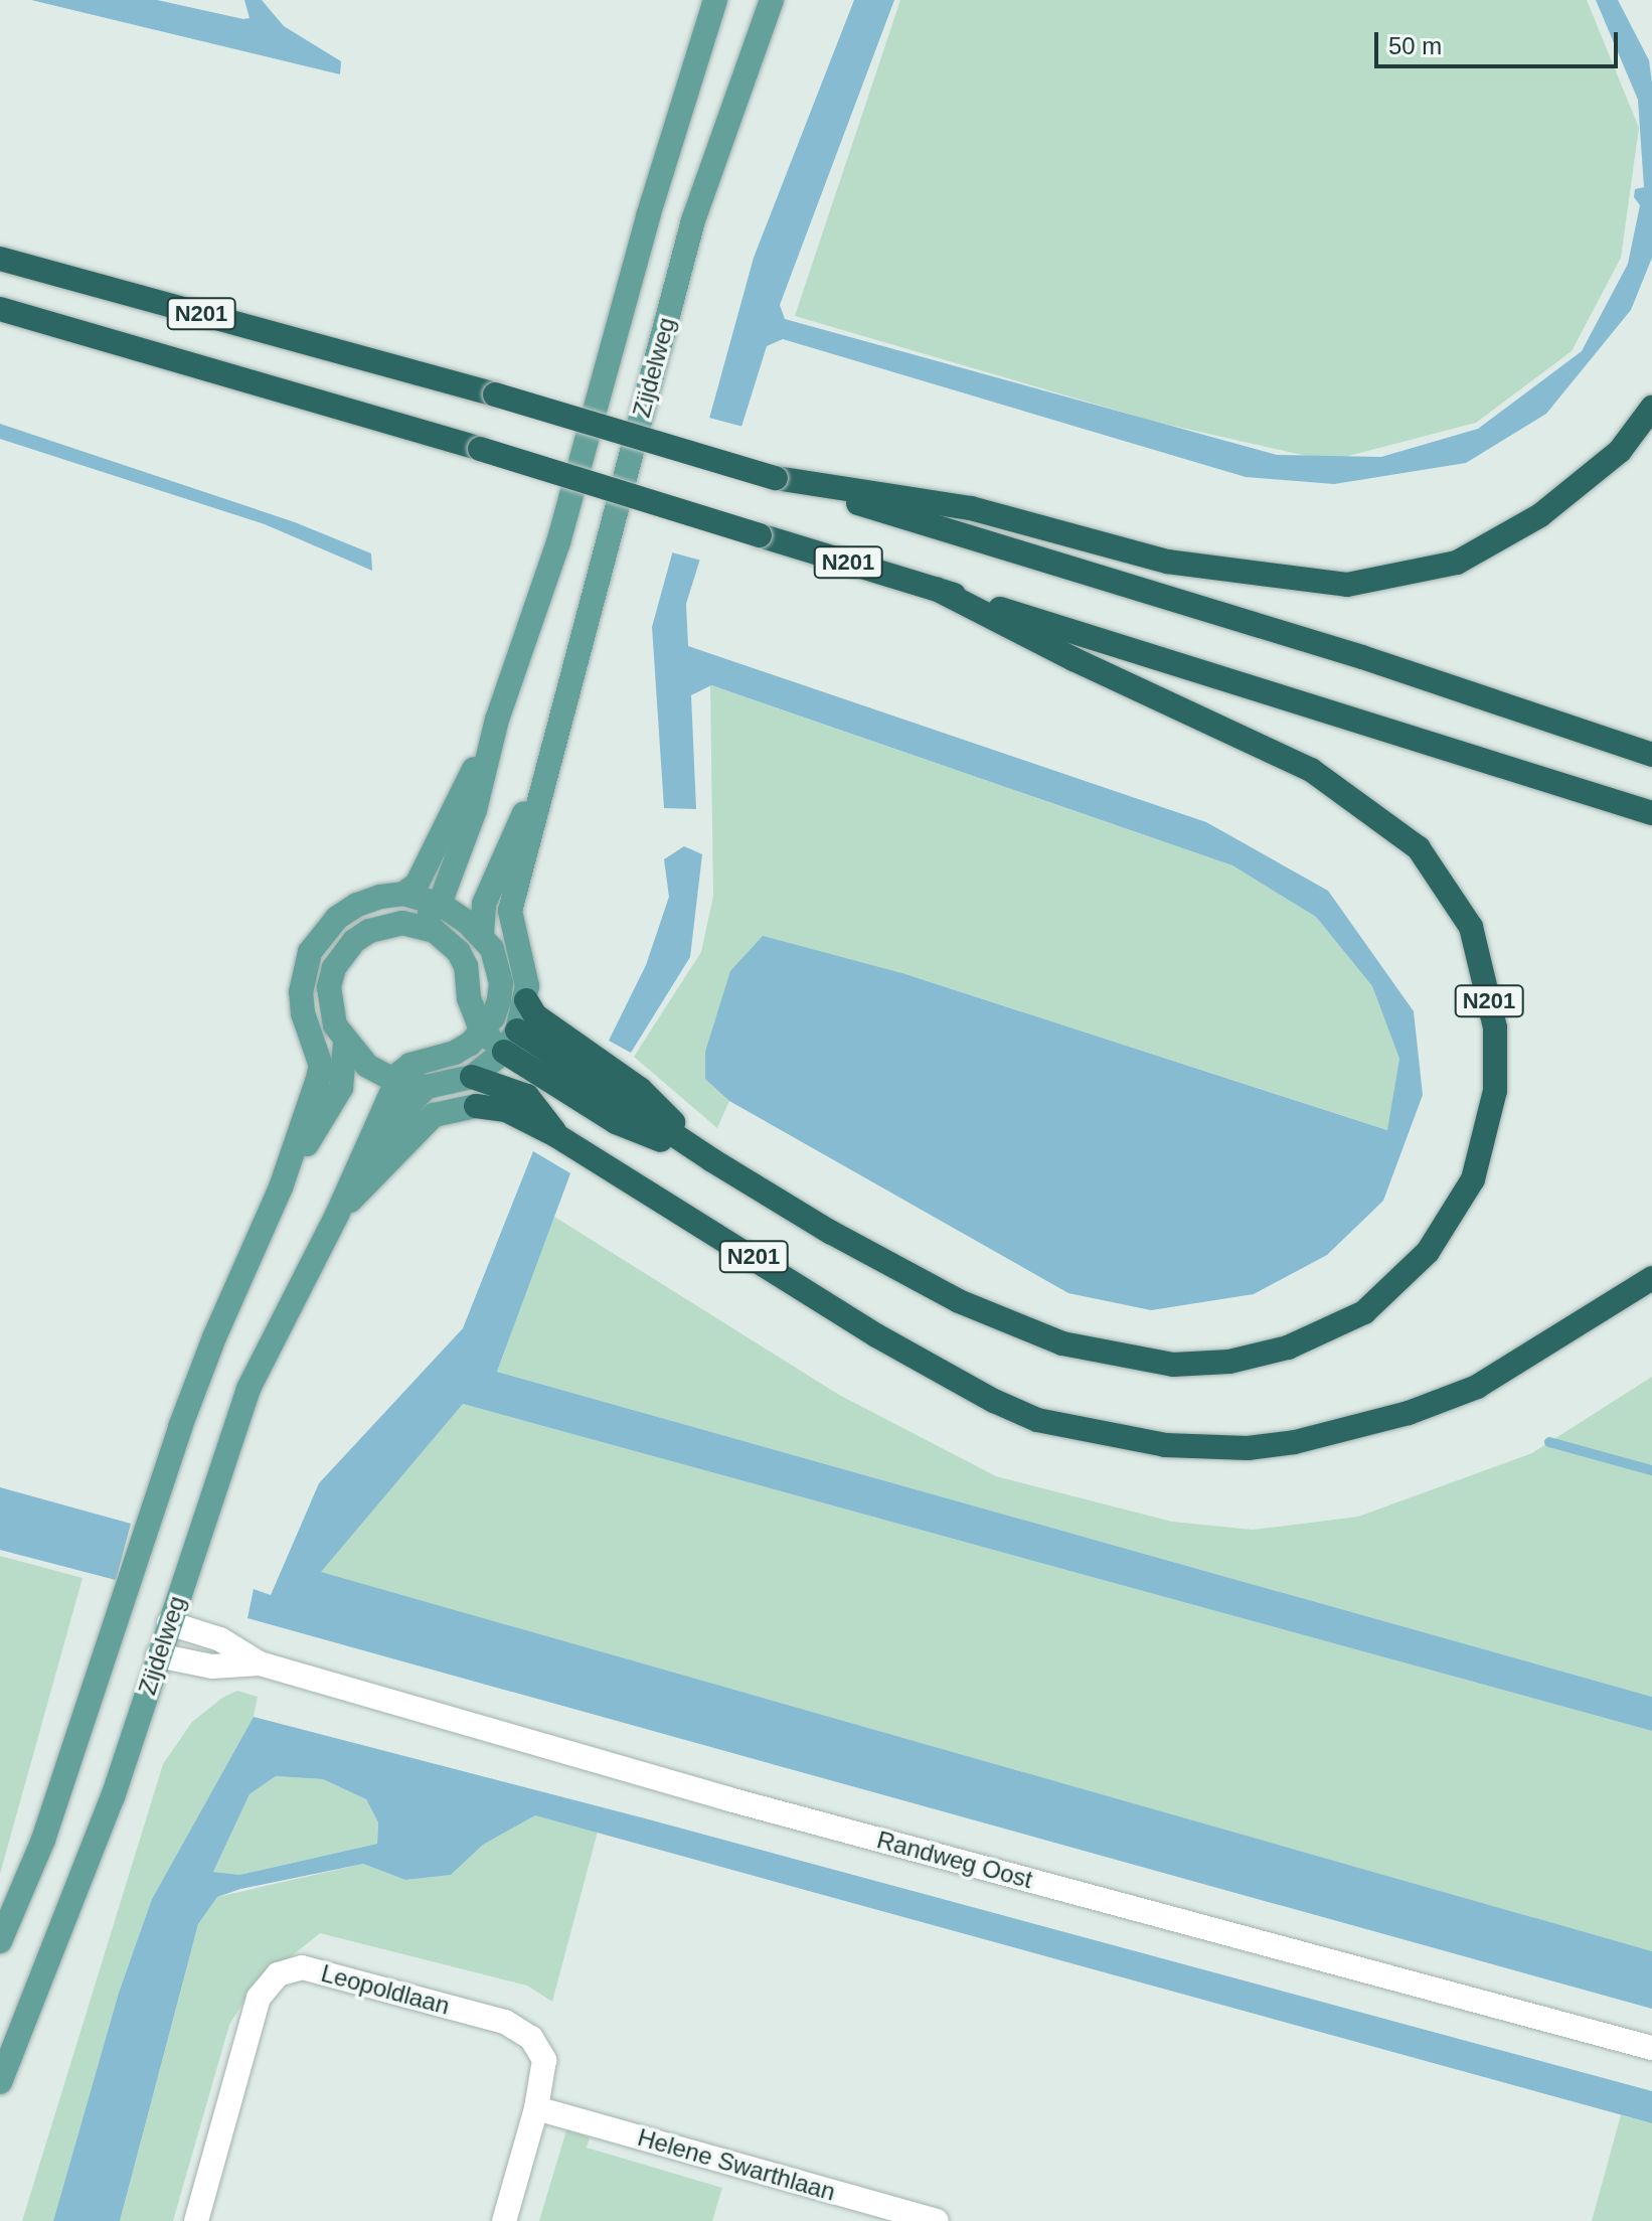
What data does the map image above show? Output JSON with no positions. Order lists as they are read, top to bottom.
{
  "streets": {
    "highway": ["N201"],
    "main road": ["Zijdelweg"],
    "street": ["Randweg Oost", "Leopoldlaan", "Helene Swarthlaan"]
  },
  "crossings": [
    ["N201", "Zijdelweg"],
    ["Zijdelweg", "Randweg Oost"],
    ["Leopoldlaan", "Helene Swarthlaan"]
  ],
  "scale_bar": "50 m"
}
